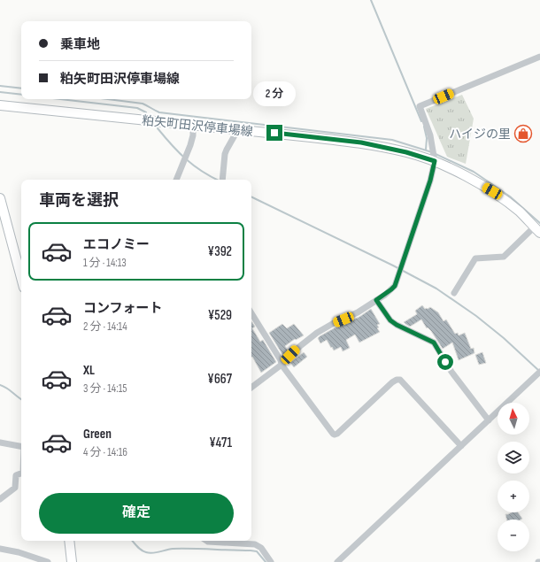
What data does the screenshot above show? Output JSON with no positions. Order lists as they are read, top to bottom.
{
  "streets": {
    "main road": ["粕矢町田沢停車場線"]
  },
  "places": {
    "shop": ["ハイジの里"]
  },
  "north": "top",
  "page": {
    "banner": ["乗車地", "粕矢町田沢停車場線"],
    "bubble": "2 分",
    "heading": "車両を選択",
    "list": [
      {
        "name": "エコノミー",
        "note": "1 分 · 14:13",
        "value": "¥392"
      },
      {
        "name": "コンフォート",
        "note": "2 分 · 14:14",
        "value": "¥529"
      },
      {
        "name": "XL",
        "note": "3 分 · 14:15",
        "value": "¥667"
      },
      {
        "name": "Green",
        "note": "4 分 · 14:16",
        "value": "¥471"
      }
    ],
    "map_buttons": ["+", "−"],
    "buttons": "確定"
  }
}
